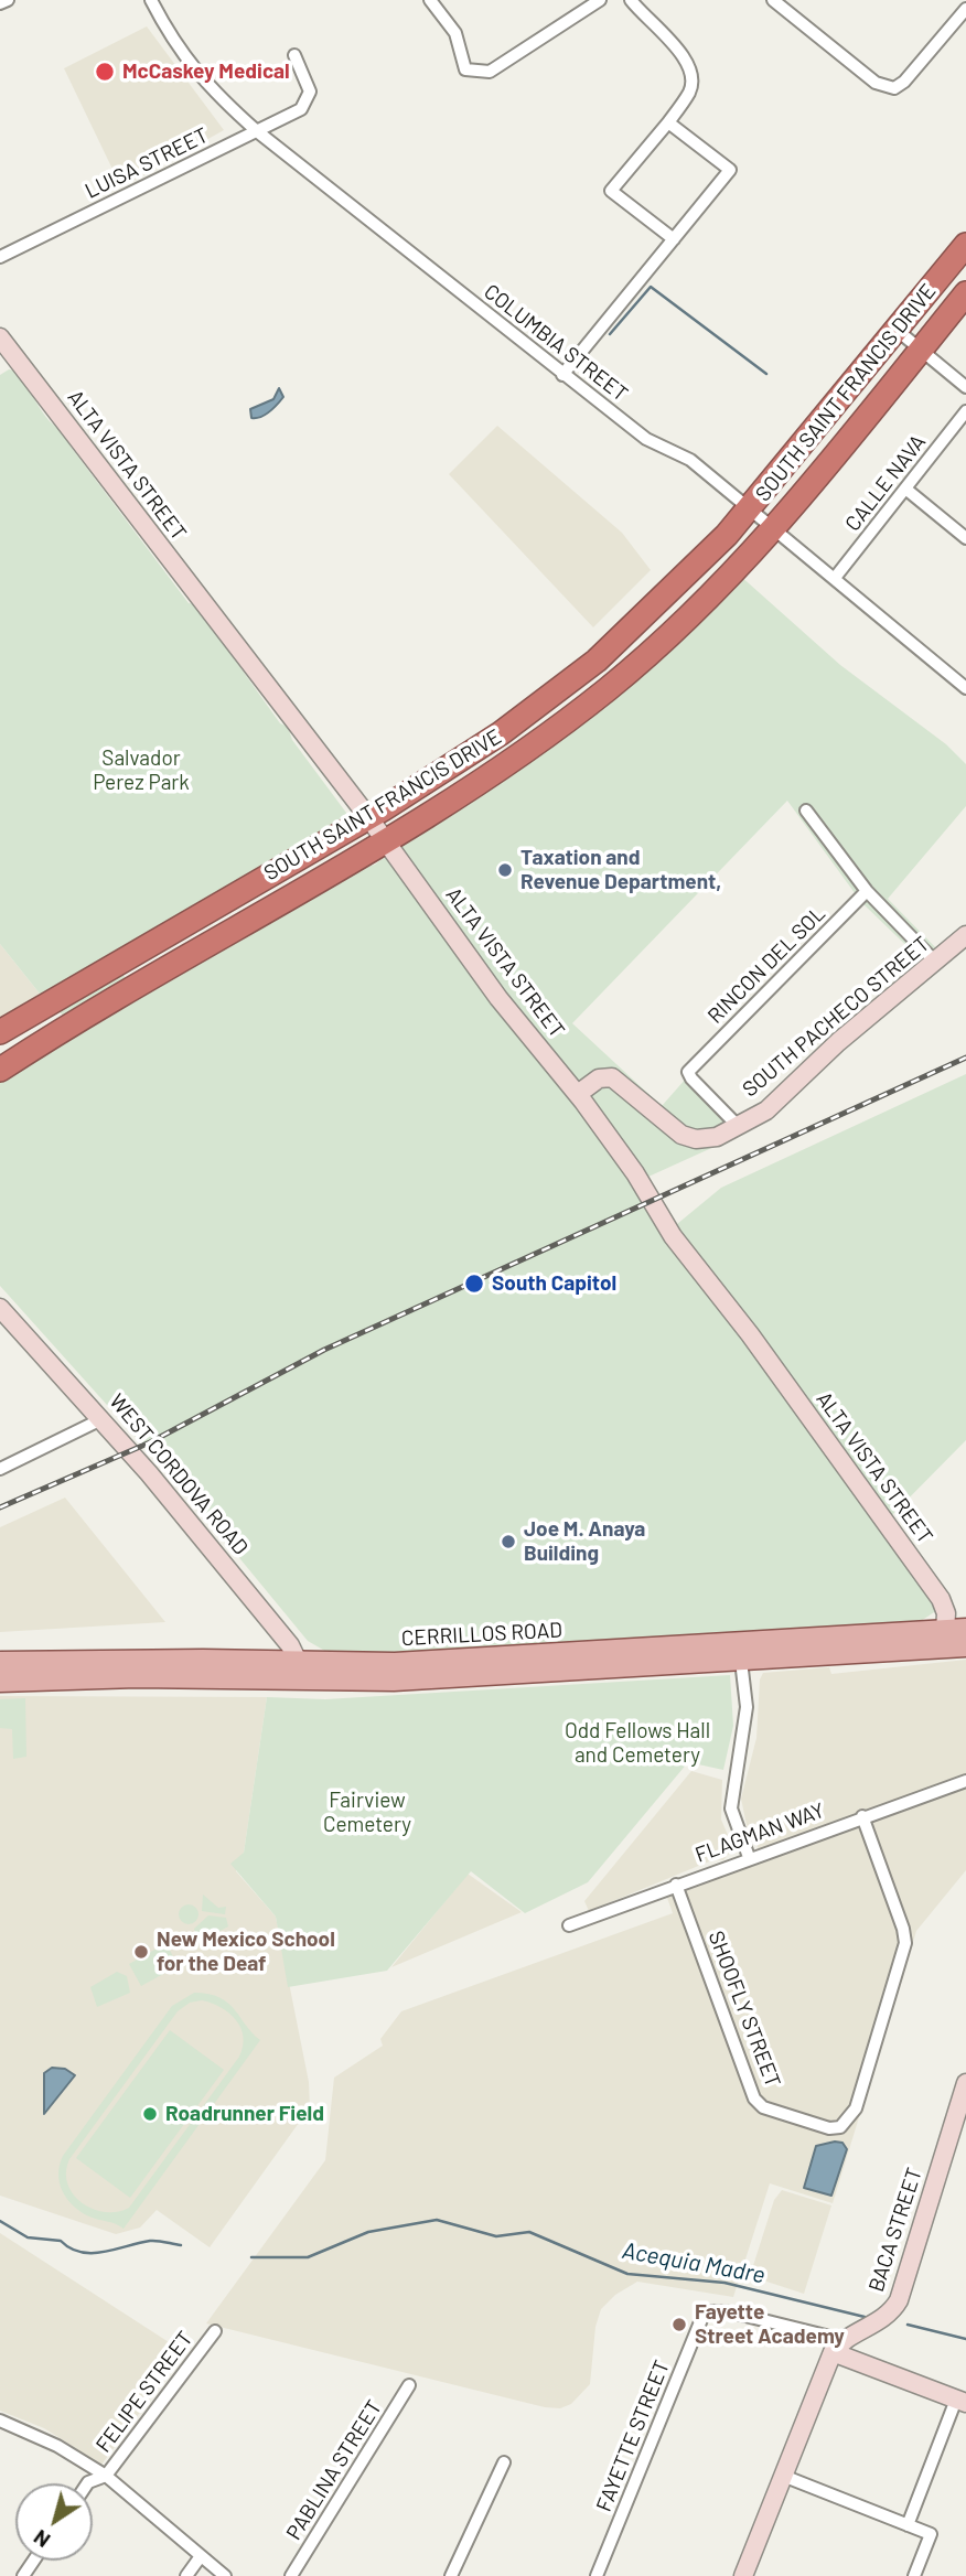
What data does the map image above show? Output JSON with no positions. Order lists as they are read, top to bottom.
{
  "streets": {
    "highway": ["SOUTH SAINT FRANCIS DRIVE"],
    "main road": ["CERRILLOS ROAD"],
    "street": [
      "LUISA STREET",
      "COLUMBIA STREET",
      "ALTA VISTA STREET",
      "CALLE NAVA",
      "RINCON DEL SOL",
      "SOUTH PACHECO STREET",
      "WEST CORDOVA ROAD",
      "FLAGMAN WAY",
      "SHOOFLY STREET",
      "BACA STREET",
      "FELIPE STREET",
      "FAYETTE STREET",
      "PABLINA STREET"
    ]
  },
  "crossings": [
    ["LUISA STREET", "COLUMBIA STREET"],
    ["COLUMBIA STREET", "SOUTH SAINT FRANCIS DRIVE"],
    ["COLUMBIA STREET", "CALLE NAVA"],
    ["SOUTH SAINT FRANCIS DRIVE", "ALTA VISTA STREET"],
    ["ALTA VISTA STREET", "SOUTH PACHECO STREET"],
    ["ALTA VISTA STREET", "CERRILLOS ROAD"],
    ["RINCON DEL SOL", "SOUTH PACHECO STREET"],
    ["WEST CORDOVA ROAD", "CERRILLOS ROAD"],
    ["FLAGMAN WAY", "SHOOFLY STREET"],
    ["BACA STREET", "FAYETTE STREET"]
  ],
  "water": ["Acequia Madre"],
  "parks": ["Salvador Perez Park", "Odd Fellows Hall and Cemetery", "Fairview Cemetery"],
  "places": [
    "McCaskey Medical",
    "Taxation and Revenue Department,",
    "South Capitol",
    "Joe M. Anaya Building",
    "New Mexico School for the Deaf",
    "Roadrunner Field",
    "Fayette Street Academy"
  ],
  "north": "bottom left"
}
